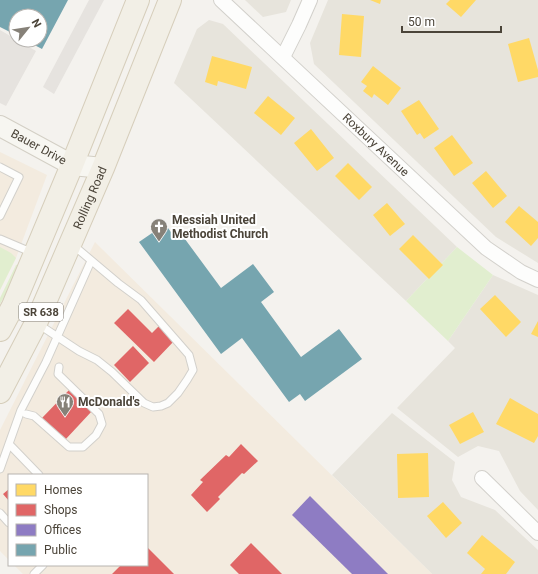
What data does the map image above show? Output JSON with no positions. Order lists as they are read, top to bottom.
{
  "streets": {
    "main road": ["Rolling Road", "SR 638"],
    "street": ["Roxbury Avenue", "Bauer Drive"]
  },
  "crossings": [
    ["Bauer Drive", "Rolling Road"],
    ["Bauer Drive", "SR 638"]
  ],
  "places": {
    "church": ["Messiah United Methodist Church"],
    "restaurant": ["McDonald's"]
  },
  "legend": [
    "Homes",
    "Shops",
    "Offices",
    "Public"
  ],
  "scale_bar": "50 m",
  "north": "top right"
}
